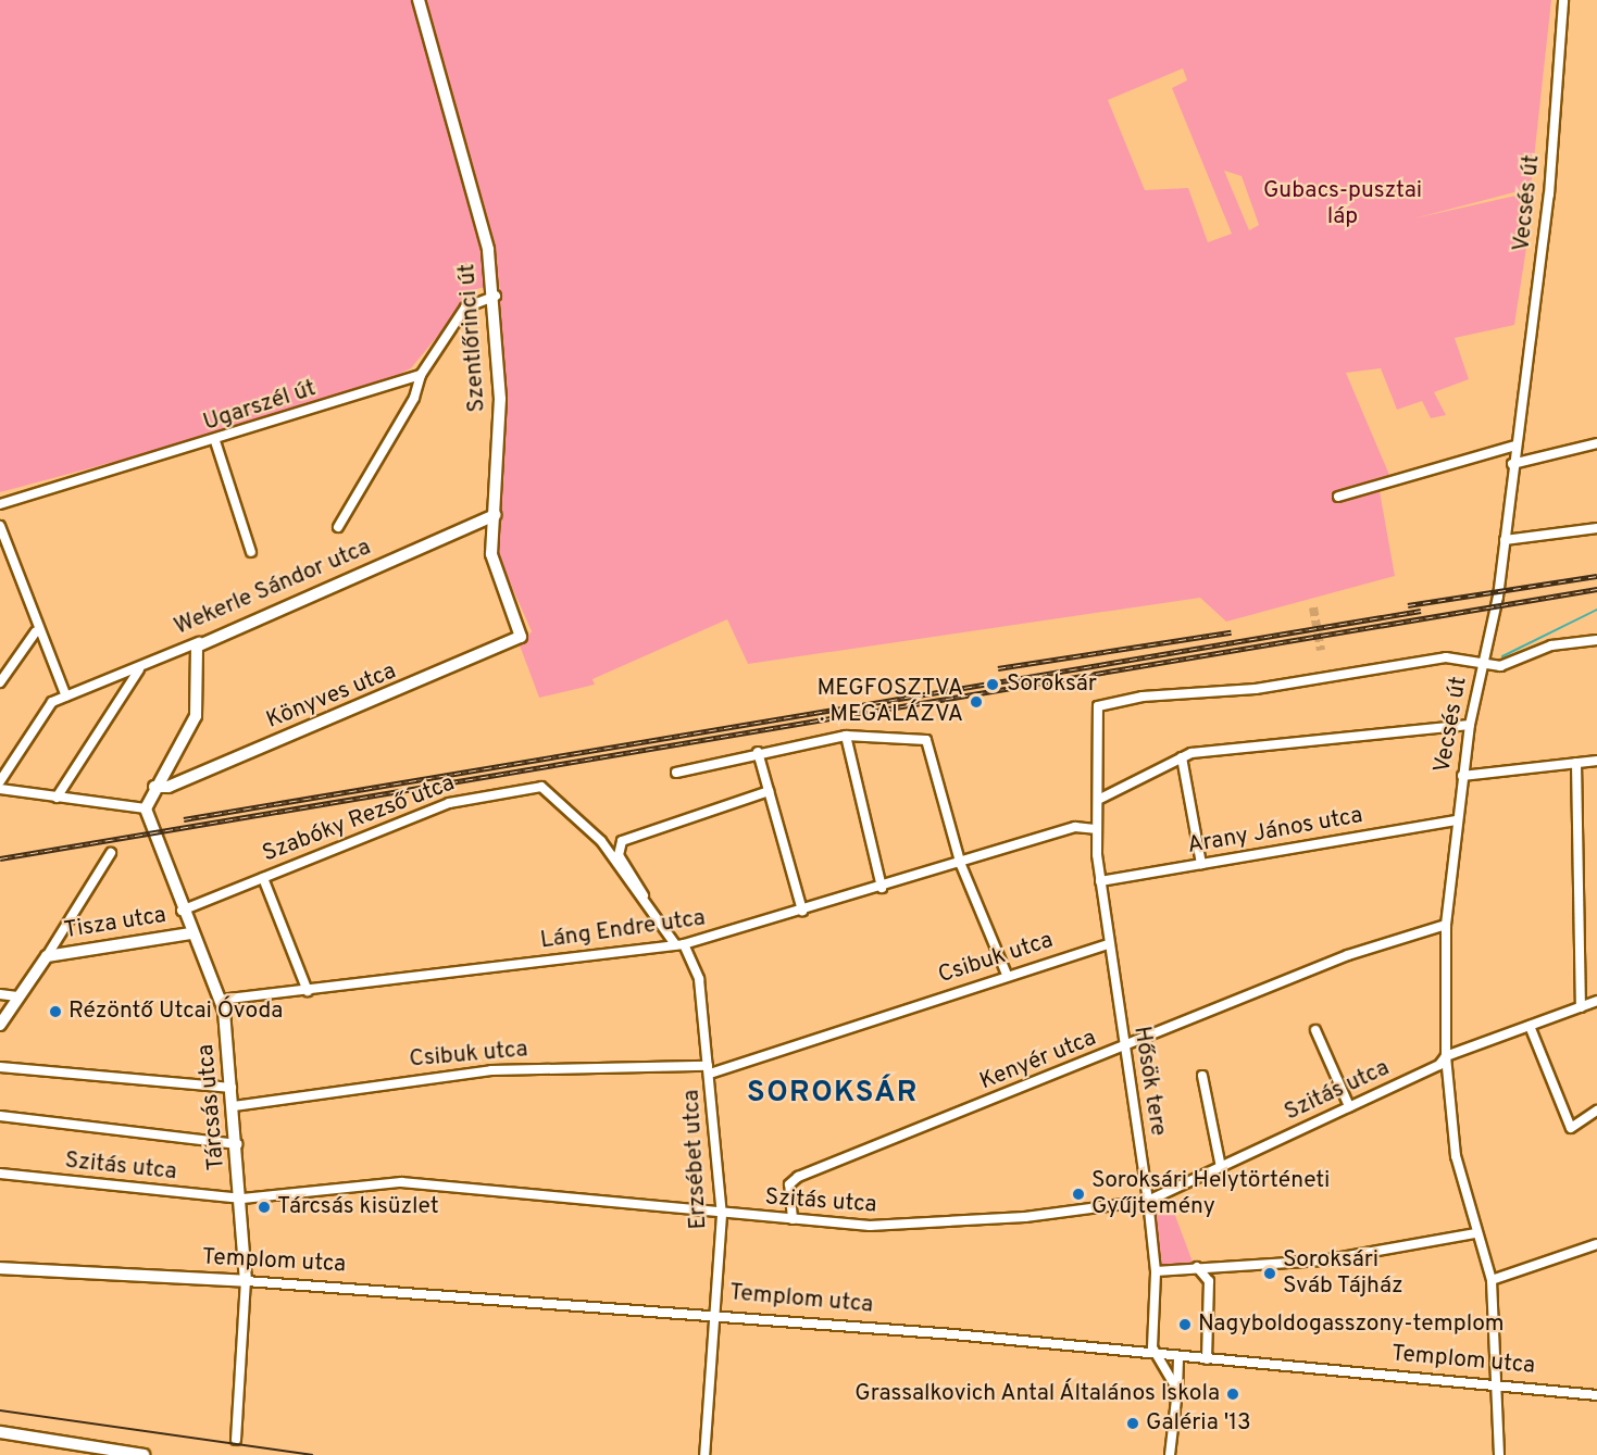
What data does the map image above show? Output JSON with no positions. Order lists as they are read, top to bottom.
{
  "streets": {
    "main road": [
      "Szentlőrinci út",
      "Wekerle Sándor utca",
      "Könyves utca",
      "Tisza utca",
      "Tárcsás utca",
      "Templom utca"
    ],
    "street": [
      "Vecsés út",
      "Ugarszél út",
      "Szabóky Rezső utca",
      "Arany János utca",
      "Láng Endre utca",
      "Csibuk utca",
      "Kenyér utca",
      "Hősök tere",
      "Szitás utca",
      "Erzsébet utca"
    ]
  },
  "crossings": [
    ["Vecsés út", "Arany János utca"],
    ["Vecsés út", "Kenyér utca"],
    ["Vecsés út", "Hősök tere"],
    ["Vecsés út", "Szitás utca"],
    ["Vecsés út", "Templom utca"],
    ["Szentlőrinci út", "Wekerle Sándor utca"],
    ["Szentlőrinci út", "Könyves utca"],
    ["Szabóky Rezső utca", "Tárcsás utca"],
    ["Szabóky Rezső utca", "Erzsébet utca"],
    ["Arany János utca", "Hősök tere"],
    ["Tisza utca", "Tárcsás utca"],
    ["Láng Endre utca", "Hősök tere"],
    ["Láng Endre utca", "Tárcsás utca"],
    ["Láng Endre utca", "Erzsébet utca"],
    ["Csibuk utca", "Hősök tere"],
    ["Csibuk utca", "Tárcsás utca"],
    ["Csibuk utca", "Erzsébet utca"],
    ["Kenyér utca", "Hősök tere"],
    ["Kenyér utca", "Szitás utca"],
    ["Hősök tere", "Szitás utca"],
    ["Hősök tere", "Templom utca"],
    ["Szitás utca", "Tárcsás utca"],
    ["Szitás utca", "Erzsébet utca"],
    ["Tárcsás utca", "Templom utca"],
    ["Erzsébet utca", "Templom utca"]
  ],
  "districts": ["SOROKSÁR"],
  "parks": ["Gubacs-pusztai láp"],
  "places": [
    "Soroksár",
    "MEGFOSZTVA . MEGALÁZVA",
    "Rézöntő Utcai Óvoda",
    "Soroksári Helytörténeti Gyűjtemény",
    "Tárcsás kisüzlet",
    "Soroksári Sváb Tájház",
    "Nagyboldogasszony-templom",
    "Grassalkovich Antal Általános Iskola",
    "Galéria '13"
  ]
}
